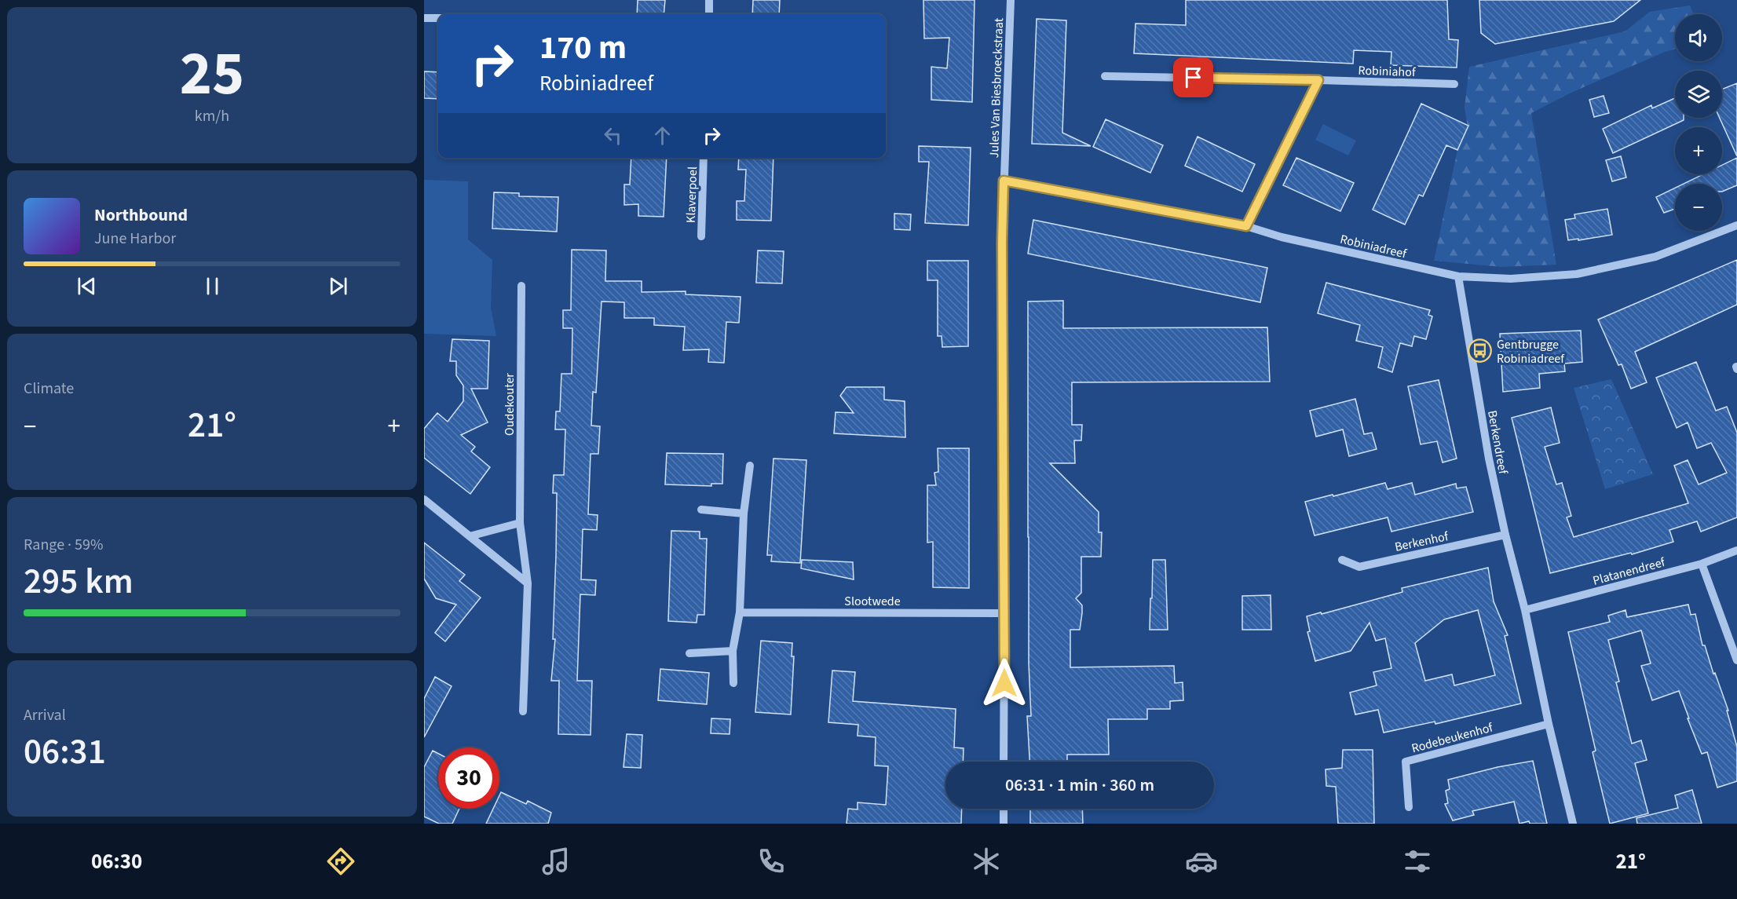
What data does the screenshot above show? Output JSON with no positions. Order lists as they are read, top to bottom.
{
  "streets": {
    "street": [
      "Robiniahof",
      "Jules Van Biesbroeckstraat",
      "Klaverpoel",
      "Robiniadreef",
      "Oudekouter",
      "Berkendreef",
      "Berkenhof",
      "Platanendreef",
      "Slootwede",
      "Rodebeukenhof"
    ]
  },
  "crossings": [
    ["Jules Van Biesbroeckstraat", "Robiniadreef"],
    ["Jules Van Biesbroeckstraat", "Slootwede"],
    ["Robiniadreef", "Berkendreef"],
    ["Berkendreef", "Berkenhof"],
    ["Berkendreef", "Platanendreef"]
  ],
  "places": {
    "bus stop": ["Gentbrugge Robiniadreef"]
  },
  "page": {
    "tile": [
      ["25", "km/h"],
      "Climate",
      ["Range · 59%", "295 km"],
      ["Arrival", "06:31"]
    ],
    "map_buttons": ["+", "−"],
    "turn": ["170 m", "Robiniadreef"],
    "song": ["Northbound", "June Harbor"],
    "heat": ["−", "21°", "+"],
    "limit": "30",
    "trip": "06:31 · 1 min · 360 m",
    "tabs": ["06:30", "21°"]
  }
}
